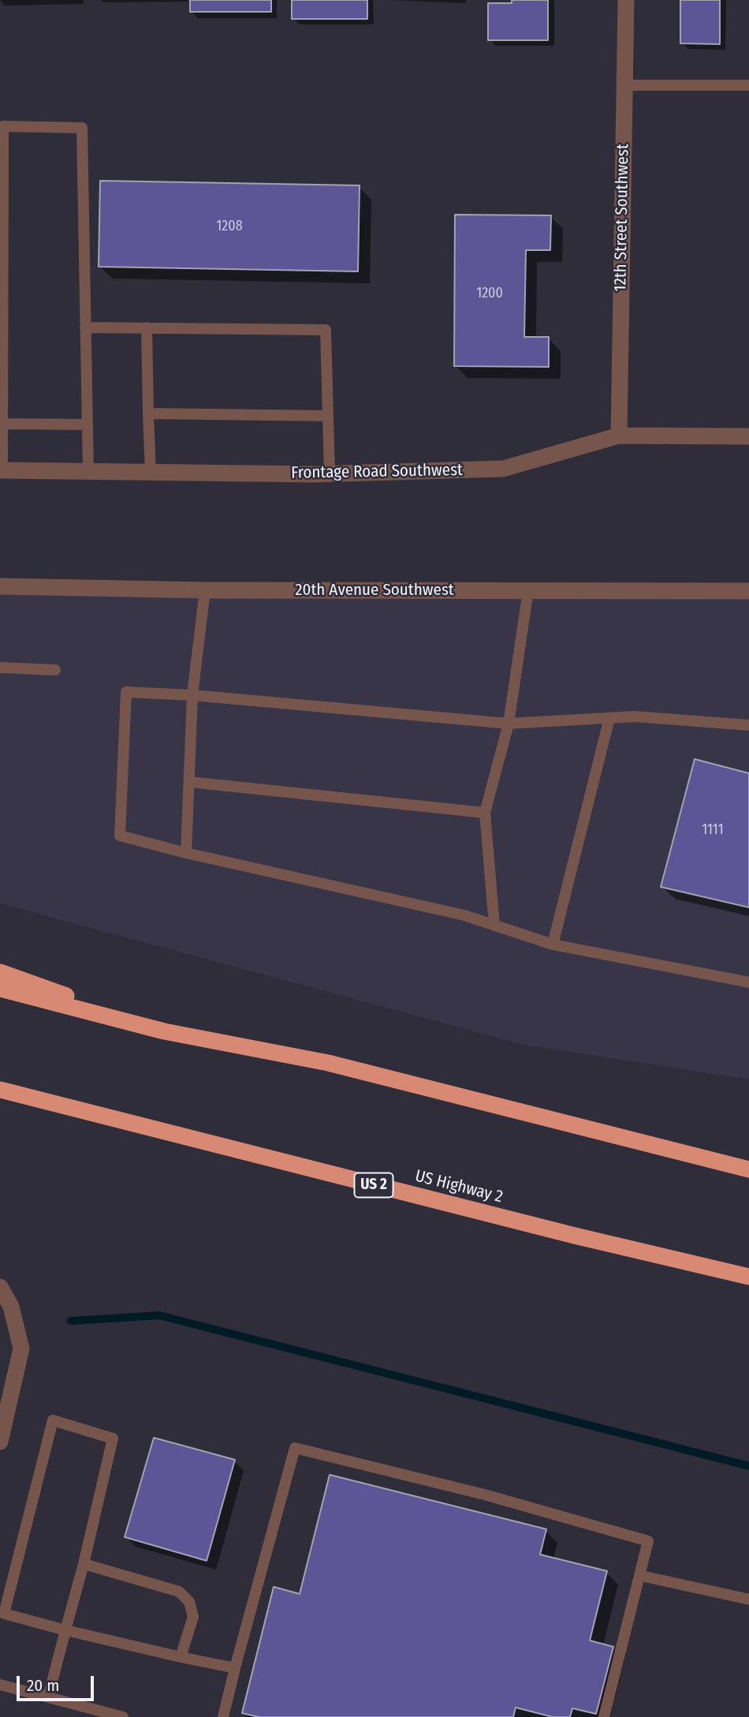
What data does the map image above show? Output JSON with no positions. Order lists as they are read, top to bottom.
{
  "streets": {
    "highway": ["US 2", "US Highway 2"],
    "street": ["12th Street Southwest", "Frontage Road Southwest", "20th Avenue Southwest"]
  },
  "crossings": [
    ["12th Street Southwest", "Frontage Road Southwest"]
  ],
  "house_numbers": ["1208", "1200", "1111"],
  "scale_bar": "20 m"
}
